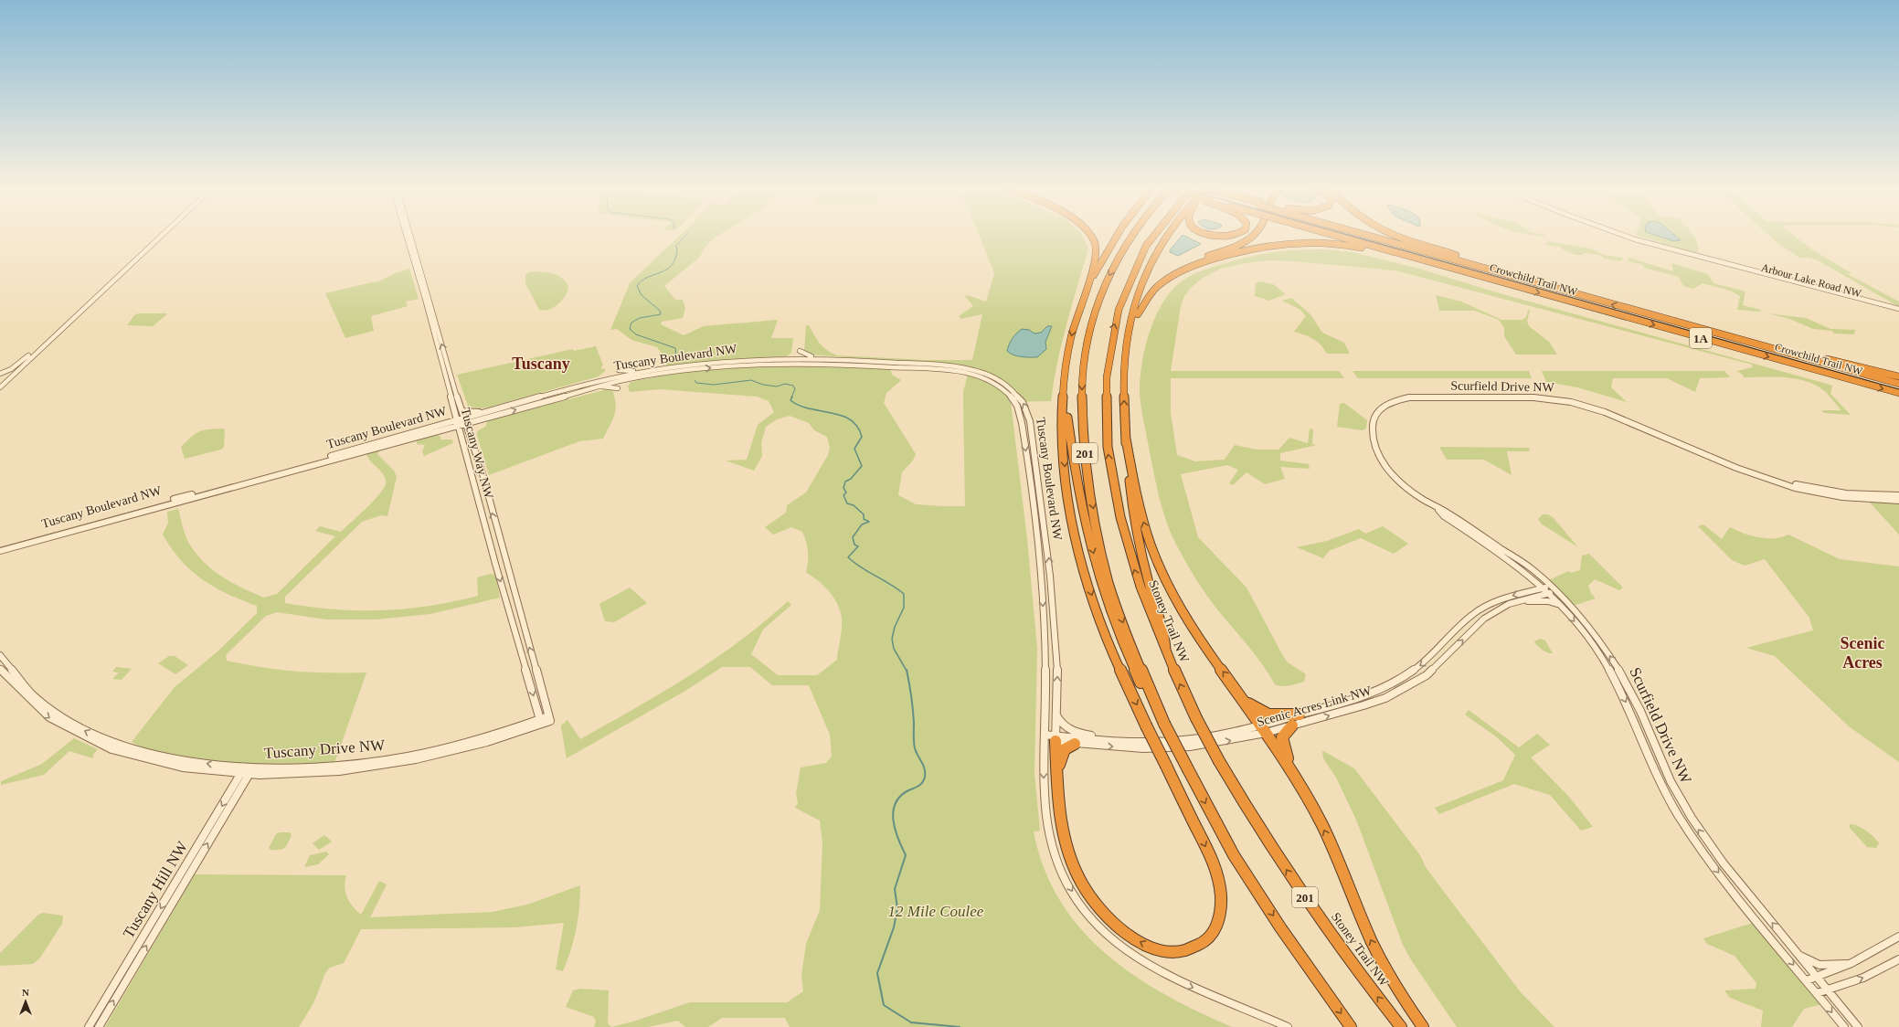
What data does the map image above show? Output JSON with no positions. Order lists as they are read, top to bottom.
{
  "streets": {
    "highway": [
      "Crowchild Trail NW",
      "1A",
      "201",
      "Stoney Trail NW"
    ],
    "street": [
      "Arbour Lake Road NW",
      "Tuscany Boulevard NW",
      "Scurfield Drive NW",
      "Tuscany Way NW",
      "Scenic Acres Link NW",
      "Tuscany Drive NW",
      "Tuscany Hill NW"
    ]
  },
  "crossings": [
    ["Tuscany Boulevard NW", "Tuscany Way NW"],
    ["Tuscany Boulevard NW", "Scenic Acres Link NW"],
    ["Scurfield Drive NW", "Scenic Acres Link NW"],
    ["Tuscany Way NW", "Tuscany Drive NW"],
    ["Tuscany Drive NW", "Tuscany Hill NW"]
  ],
  "districts": ["Tuscany", "Scenic Acres"],
  "parks": ["12 Mile Coulee"],
  "north": "top"
}
